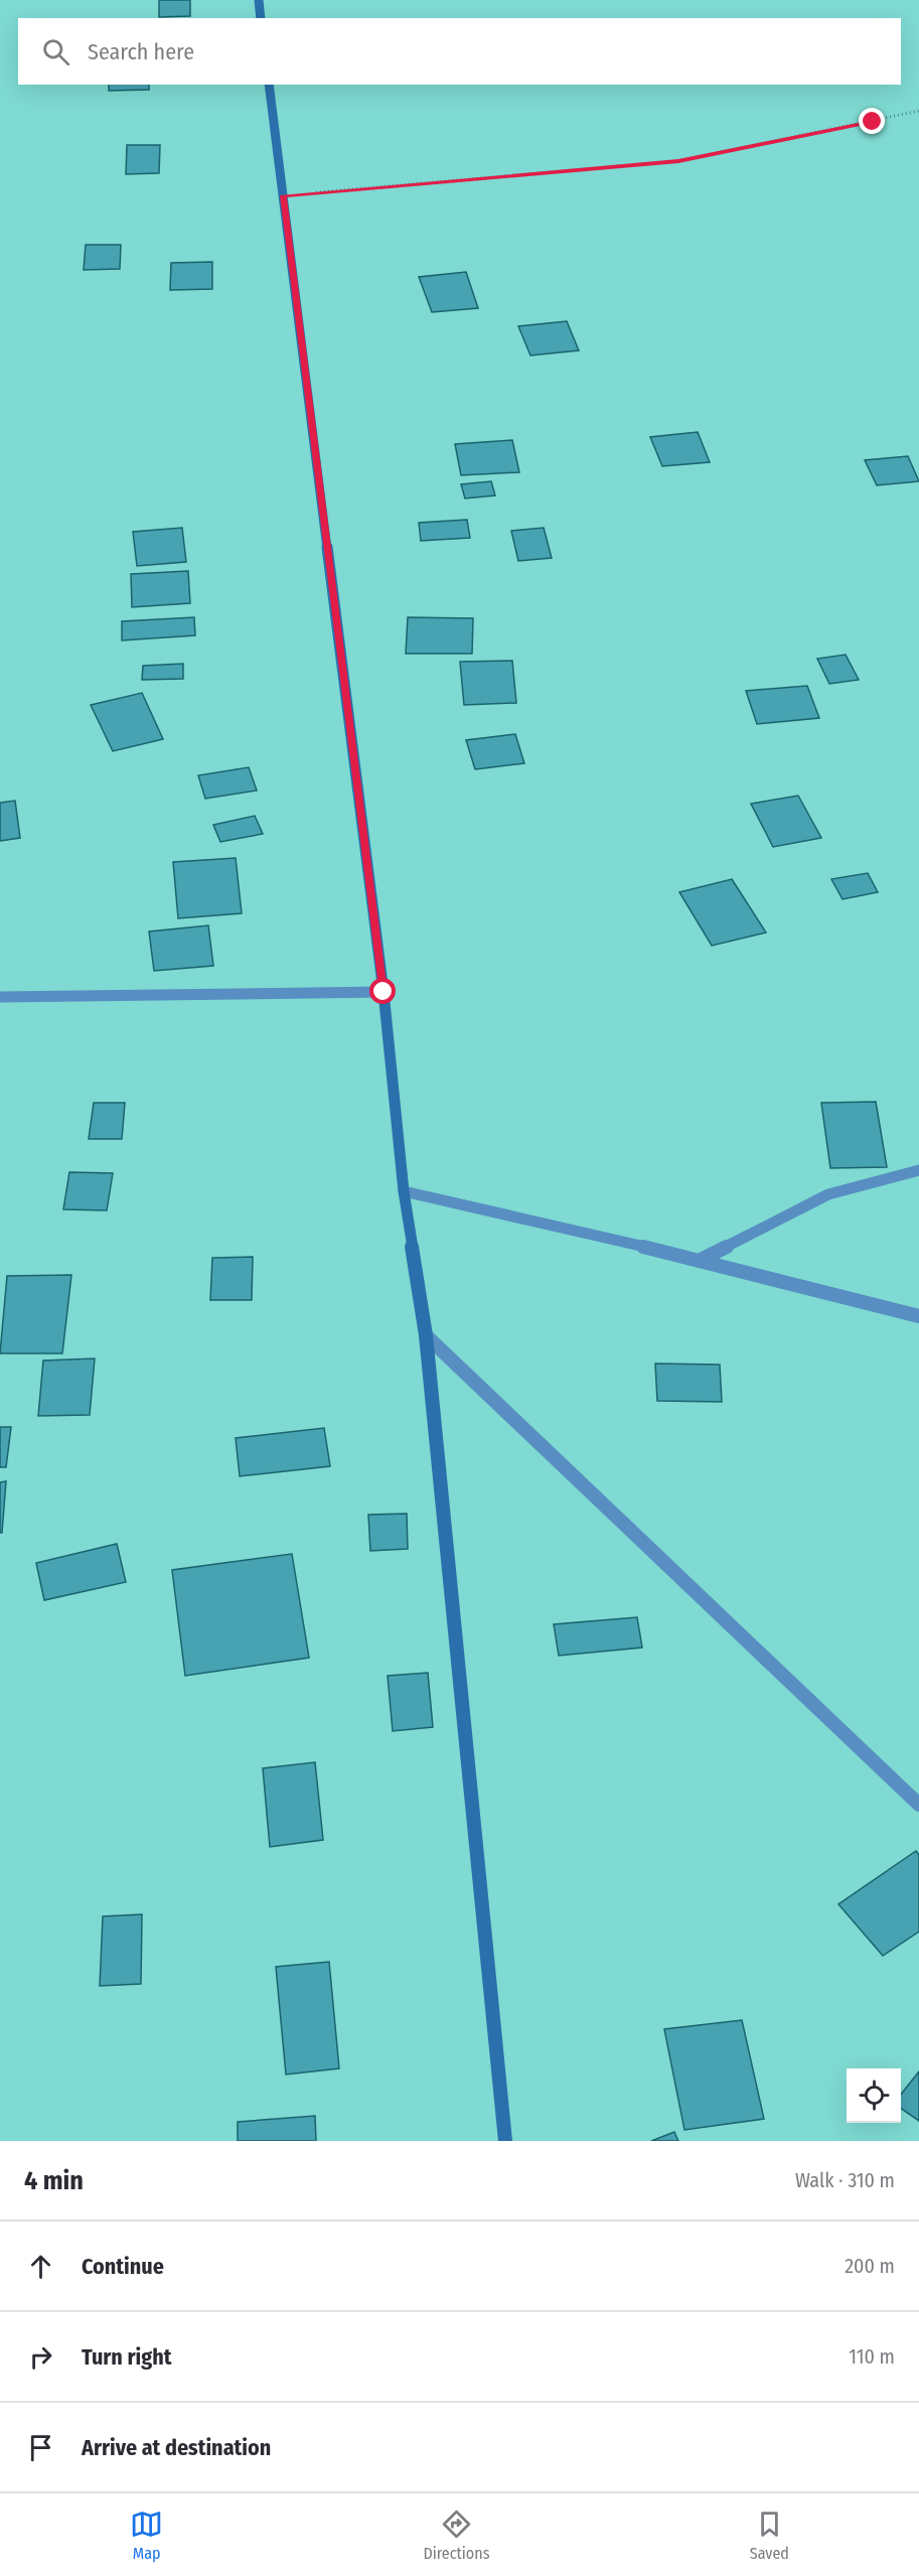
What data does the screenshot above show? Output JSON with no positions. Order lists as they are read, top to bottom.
{
  "page": {
    "search": "Search here",
    "heading": ["4 min", "Walk · 310 m"],
    "list": [
      ["Continue", "200 m"],
      ["Turn right", "110 m"],
      "Arrive at destination"
    ],
    "nav": ["Map", "Directions", "Saved"]
  }
}
